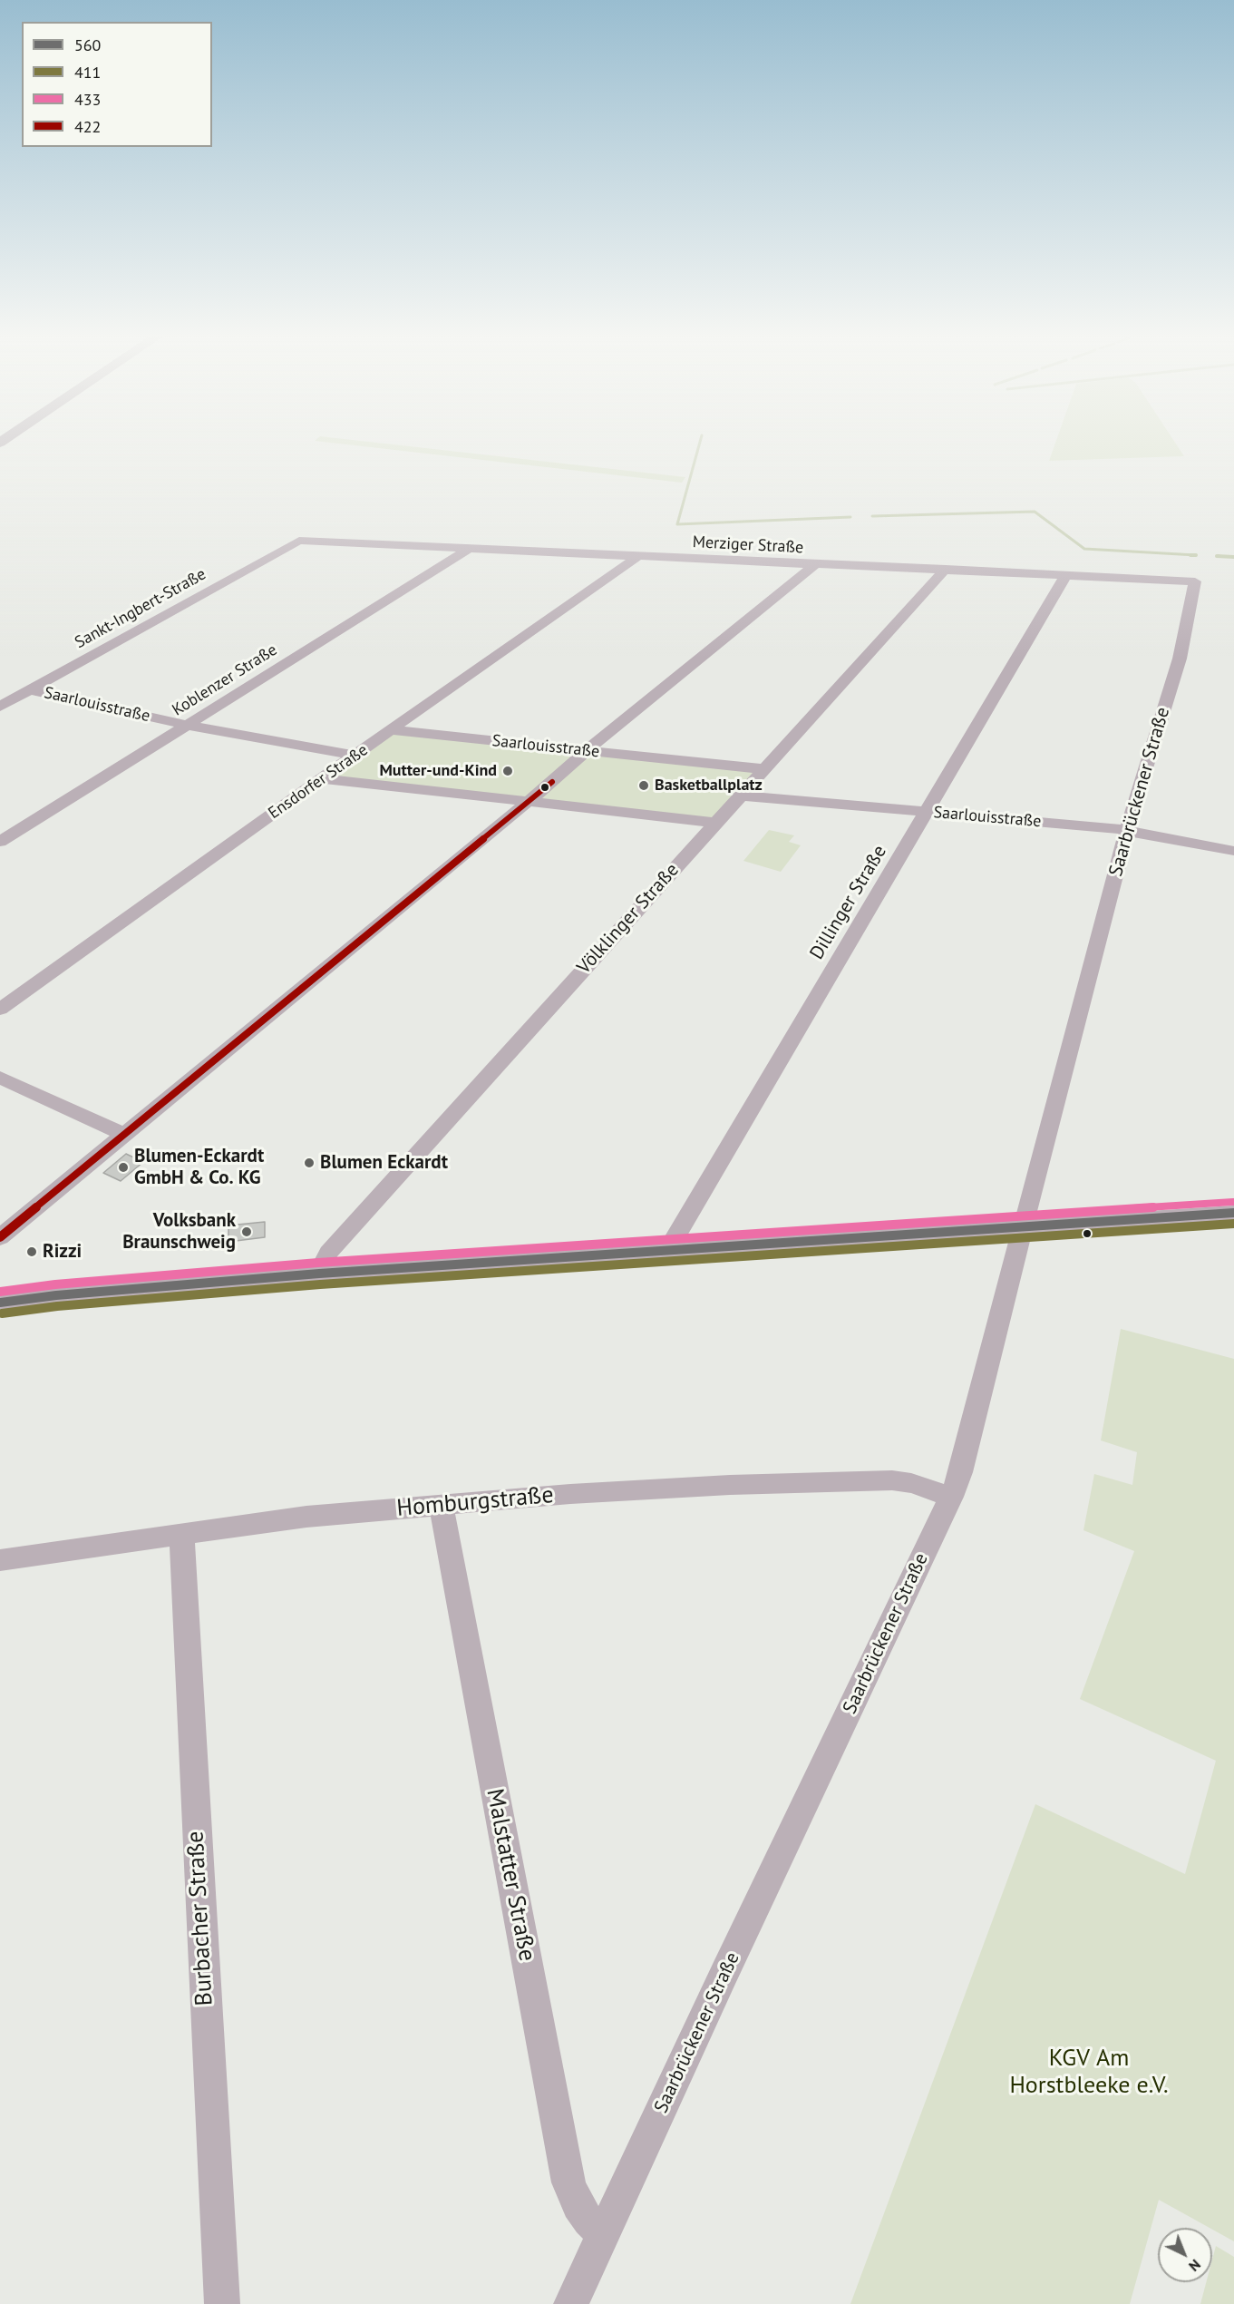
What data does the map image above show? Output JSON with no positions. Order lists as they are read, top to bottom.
{
  "streets": {
    "street": [
      "Merziger Straße",
      "Sankt-Ingbert-Straße",
      "Koblenzer Straße",
      "Saarlouisstraße",
      "Ensdorfer Straße",
      "Saarbrückener Straße",
      "Dillinger Straße",
      "Völklinger Straße",
      "Homburgstraße",
      "Malstatter Straße",
      "Burbacher Straße"
    ]
  },
  "crossings": [
    ["Merziger Straße", "Sankt-Ingbert-Straße"],
    ["Merziger Straße", "Koblenzer Straße"],
    ["Merziger Straße", "Ensdorfer Straße"],
    ["Merziger Straße", "Saarbrückener Straße"],
    ["Merziger Straße", "Dillinger Straße"],
    ["Merziger Straße", "Völklinger Straße"],
    ["Sankt-Ingbert-Straße", "Saarlouisstraße"],
    ["Koblenzer Straße", "Saarlouisstraße"],
    ["Saarlouisstraße", "Ensdorfer Straße"],
    ["Saarlouisstraße", "Saarbrückener Straße"],
    ["Saarlouisstraße", "Dillinger Straße"],
    ["Saarlouisstraße", "Völklinger Straße"],
    ["Saarbrückener Straße", "Homburgstraße"],
    ["Saarbrückener Straße", "Malstatter Straße"],
    ["Homburgstraße", "Malstatter Straße"],
    ["Homburgstraße", "Burbacher Straße"]
  ],
  "parks": ["KGV Am Horstbleeke e.V."],
  "places": [
    "Mutter-und-Kind",
    "Basketballplatz",
    "Blumen Eckardt",
    "Blumen-Eckardt GmbH & Co. KG",
    "Volksbank Braunschweig",
    "Rizzi"
  ],
  "lines": [
    "transit line 422",
    "transit line 433",
    "transit line 560",
    "transit line 411"
  ],
  "legend": [
    "560",
    "411",
    "433",
    "422"
  ],
  "north": "bottom right"
}
